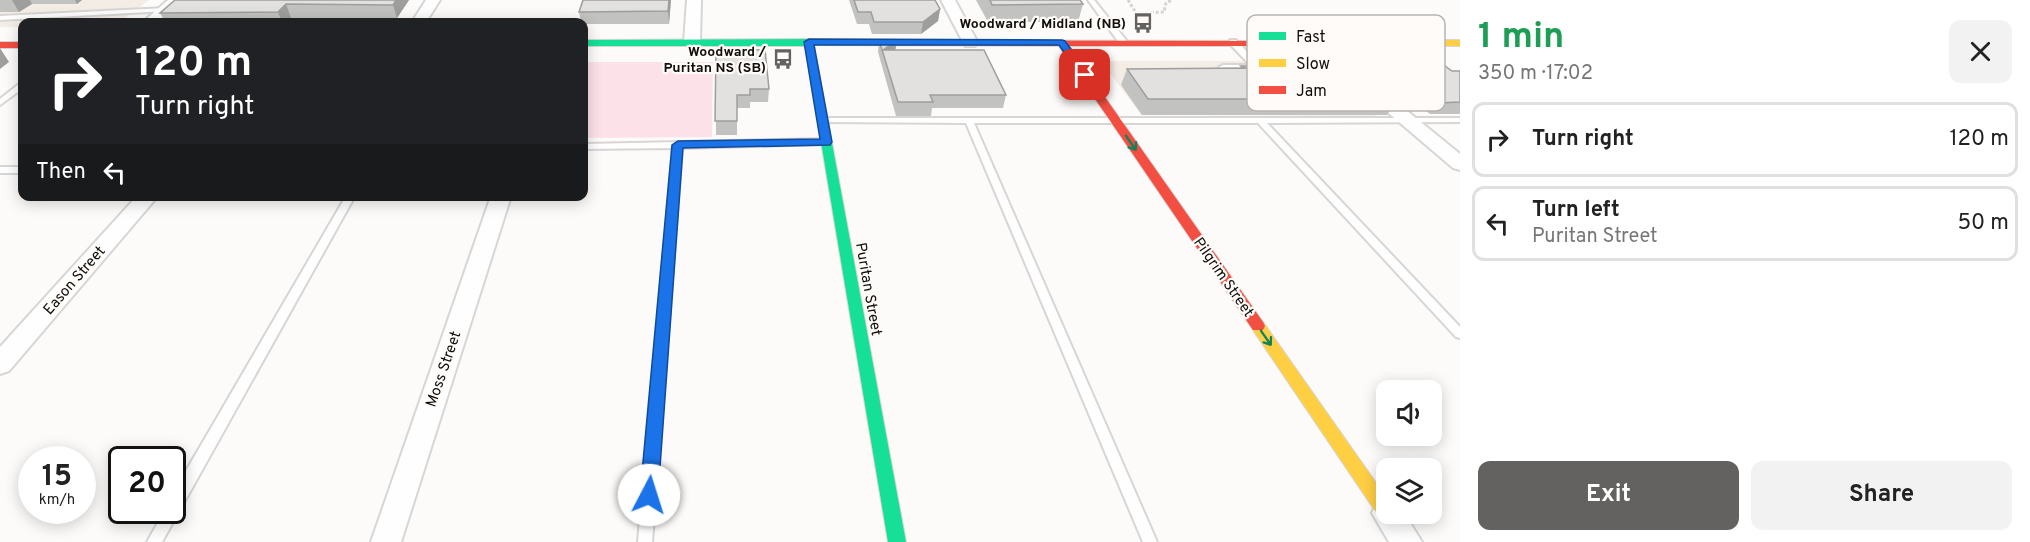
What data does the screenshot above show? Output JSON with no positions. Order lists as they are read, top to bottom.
{
  "streets": {
    "street": [
      "Pilgrim Street",
      "Eason Street",
      "Puritan Street",
      "Moss Street"
    ]
  },
  "one_way": ["Pilgrim Street"],
  "places": {
    "bus stop": ["Woodward / Midland (NB)", "Woodward / Puritan NS (SB)"]
  },
  "legend": ["Fast", "Slow", "Jam"],
  "page": {
    "heading": ["1 min", "350 m · 17:02"],
    "turn": ["120 m", "Turn right"],
    "list": [
      {
        "name": "Turn right",
        "value": "120 m"
      },
      {
        "name": "Turn left",
        "note": "Puritan Street",
        "value": "50 m"
      }
    ],
    "then": "Then",
    "speed": "15 km/h",
    "limit": "20",
    "buttons": ["Exit", "Share"]
  }
}
